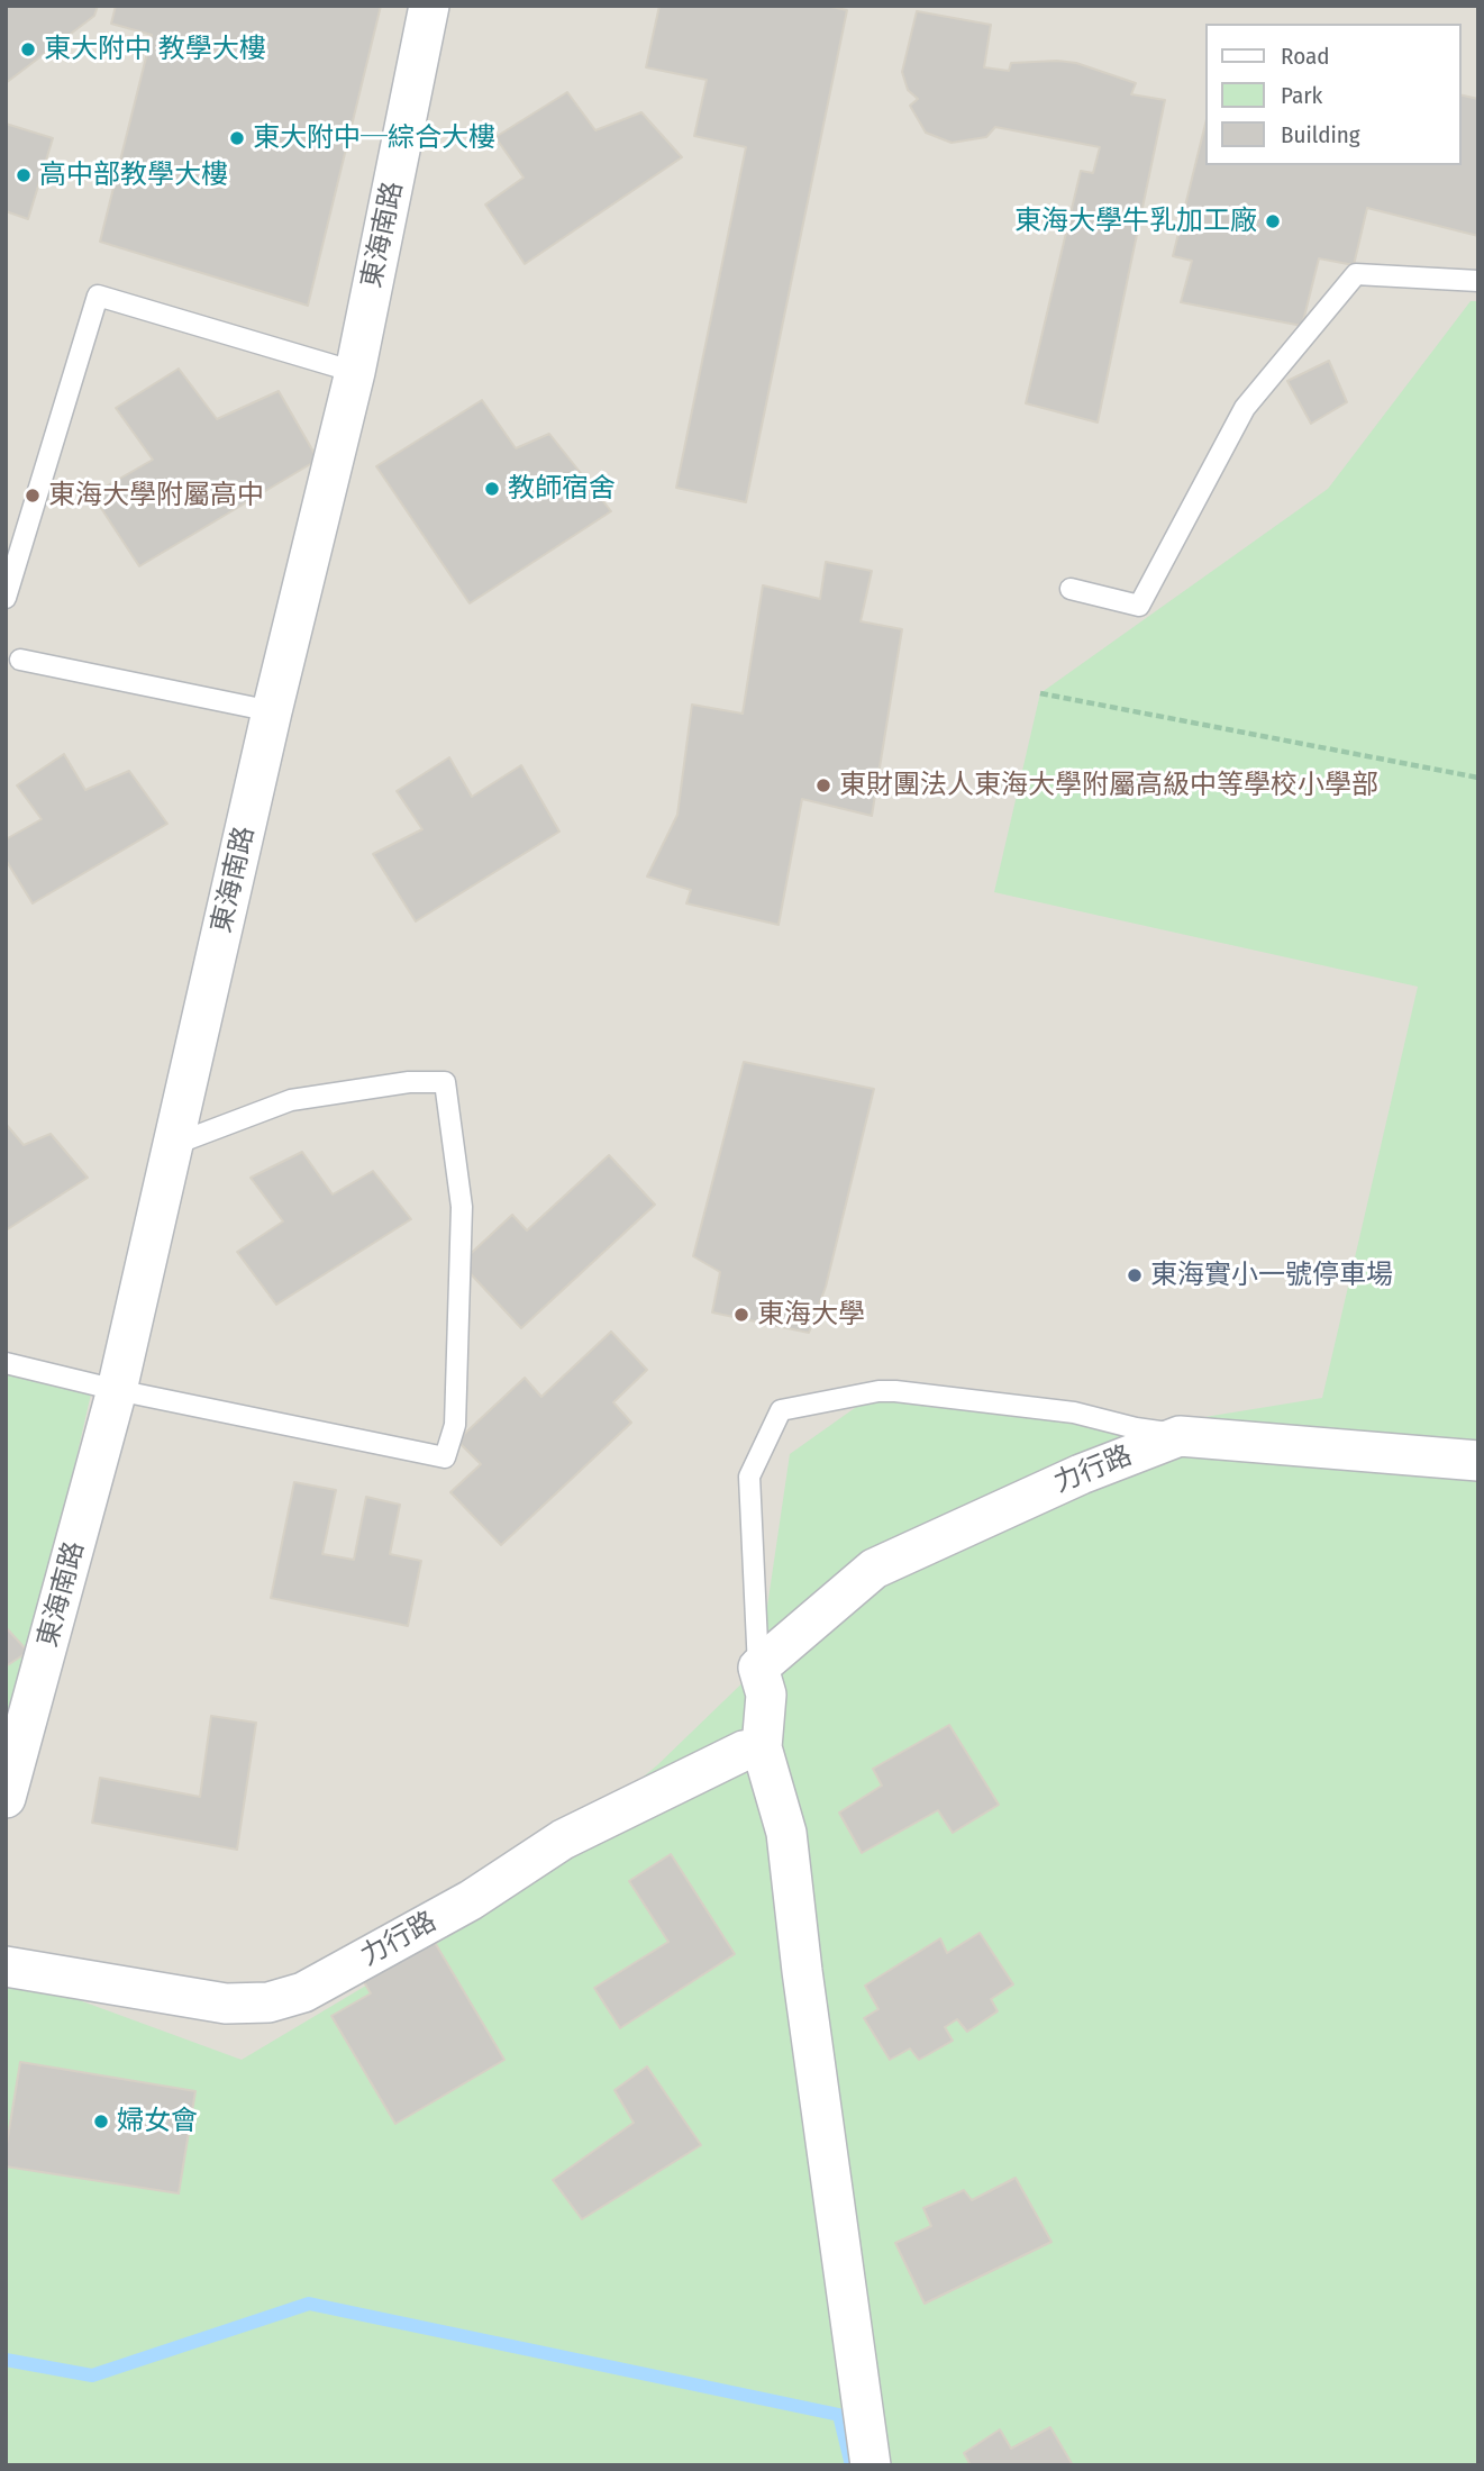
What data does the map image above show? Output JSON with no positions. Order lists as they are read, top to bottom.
{
  "streets": {
    "street": ["東海南路", "力行路"]
  },
  "places": [
    "東大附中 教學大樓",
    "東大附中─綜合大樓",
    "高中部教學大樓",
    "東海大學牛乳加工廠",
    "教師宿舍",
    "東海大學附屬高中",
    "東財團法人東海大學附屬高級中等學校小學部",
    "東海實小一號停車場",
    "東海大學",
    "婦女會"
  ],
  "legend": ["Road", "Park", "Building"]
}
